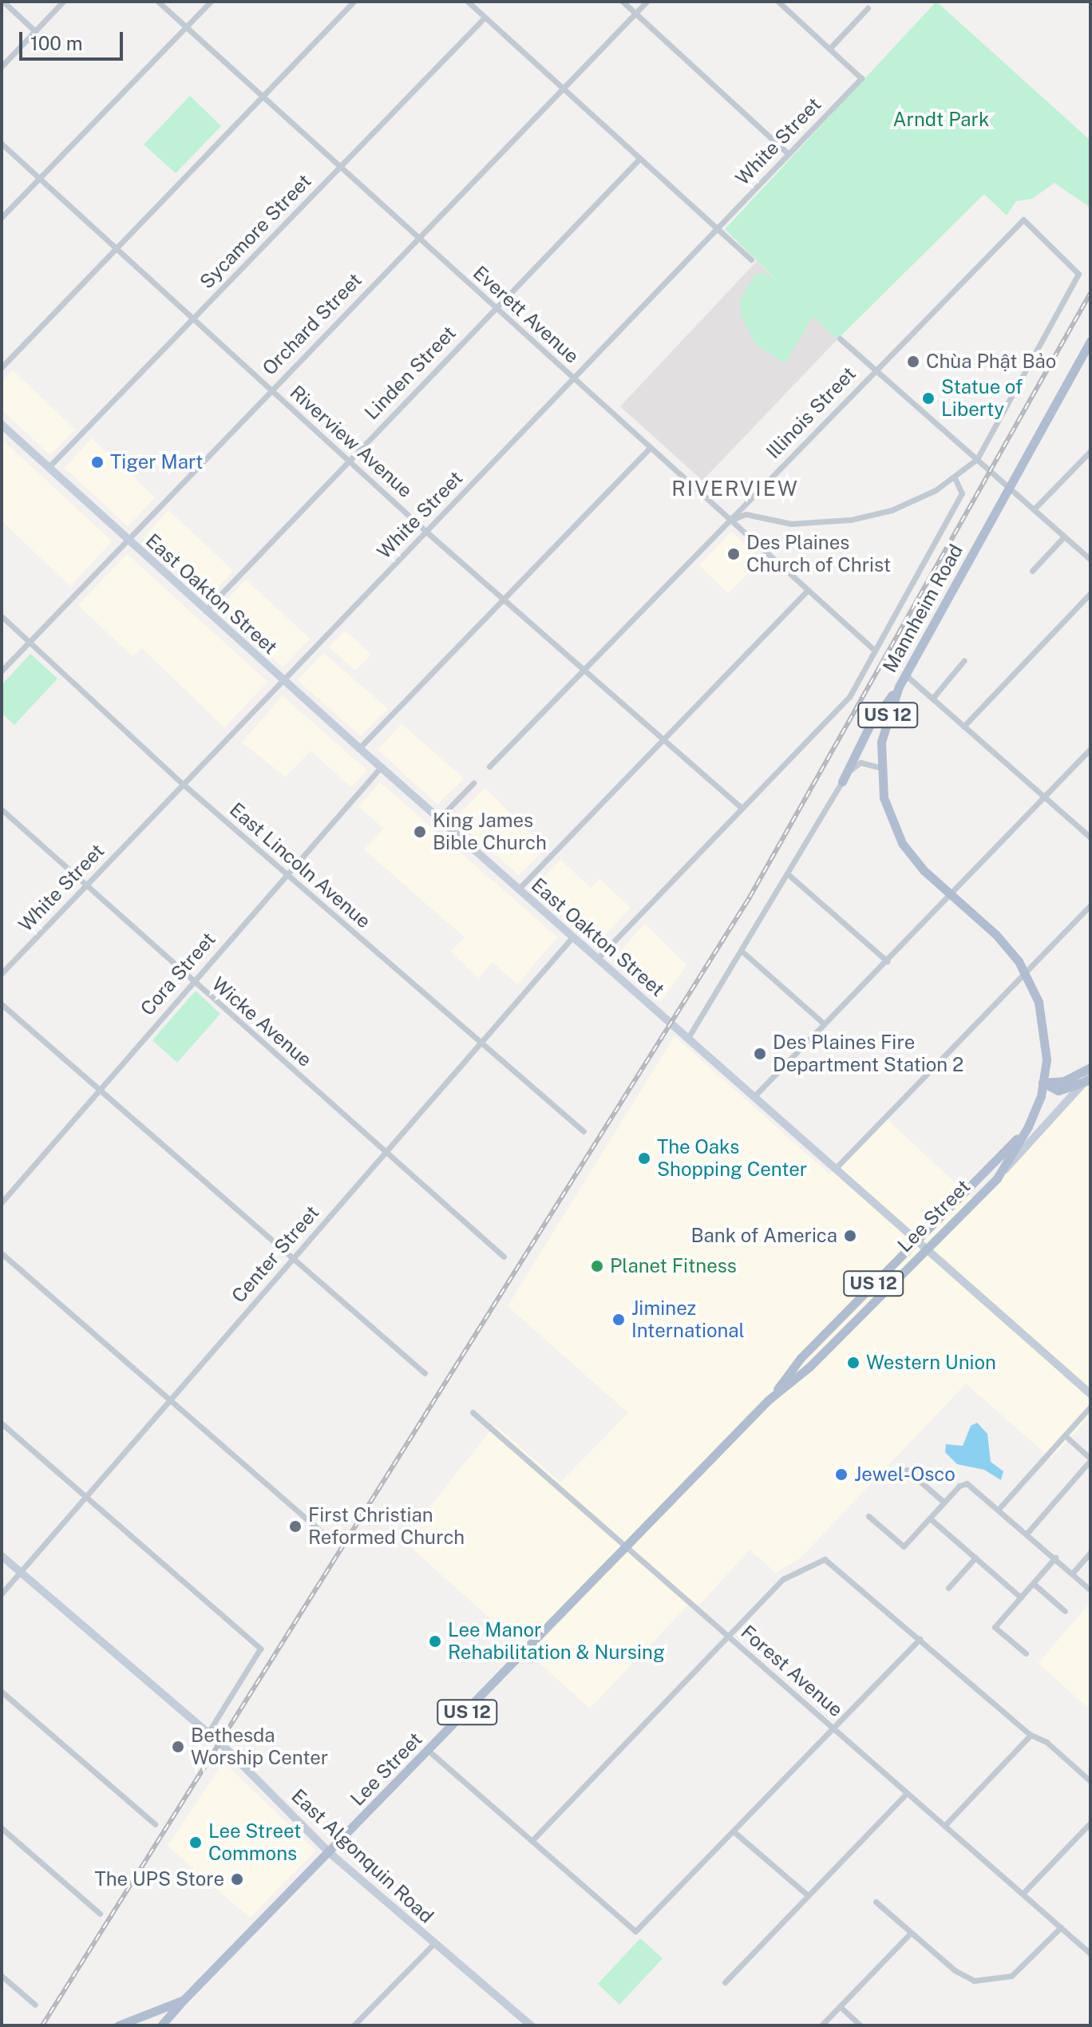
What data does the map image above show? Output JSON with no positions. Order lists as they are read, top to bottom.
{
  "streets": {
    "main road": [
      "East Oakton Street",
      "Mannheim Road",
      "US 12",
      "Lee Street",
      "East Algonquin Road"
    ],
    "street": [
      "White Street",
      "Sycamore Street",
      "Everett Avenue",
      "Orchard Street",
      "Linden Street",
      "Illinois Street",
      "Riverview Avenue",
      "East Lincoln Avenue",
      "Cora Street",
      "Wicke Avenue",
      "Center Street",
      "Forest Avenue"
    ]
  },
  "crossings": [
    ["White Street", "Everett Avenue"],
    ["White Street", "Riverview Avenue"],
    ["White Street", "East Oakton Street"],
    ["White Street", "East Lincoln Avenue"],
    ["White Street", "Wicke Avenue"],
    ["Sycamore Street", "Everett Avenue"],
    ["Sycamore Street", "Riverview Avenue"],
    ["Sycamore Street", "East Oakton Street"],
    ["Everett Avenue", "Orchard Street"],
    ["Everett Avenue", "Linden Street"],
    ["Everett Avenue", "Illinois Street"],
    ["Orchard Street", "Riverview Avenue"],
    ["Orchard Street", "East Oakton Street"],
    ["Orchard Street", "East Lincoln Avenue"],
    ["Linden Street", "Riverview Avenue"],
    ["Linden Street", "East Oakton Street"],
    ["Illinois Street", "Riverview Avenue"],
    ["East Oakton Street", "Cora Street"],
    ["East Oakton Street", "Lee Street"],
    ["East Oakton Street", "Center Street"],
    ["Mannheim Road", "US 12"],
    ["Mannheim Road", "Lee Street"],
    ["US 12", "Lee Street"],
    ["East Lincoln Avenue", "Cora Street"],
    ["East Lincoln Avenue", "Center Street"],
    ["Cora Street", "Wicke Avenue"],
    ["Wicke Avenue", "Center Street"],
    ["Lee Street", "Forest Avenue"],
    ["Lee Street", "East Algonquin Road"],
    ["Center Street", "East Algonquin Road"]
  ],
  "districts": ["RIVERVIEW"],
  "parks": ["Arndt Park"],
  "places": [
    "Chùa Phật Bảo",
    "Statue of Liberty",
    "Tiger Mart",
    "Des Plaines Church of Christ",
    "King James Bible Church",
    "Des Plaines Fire Department Station 2",
    "The Oaks Shopping Center",
    "Bank of America",
    "Planet Fitness",
    "Jiminez International",
    "Western Union",
    "Jewel-Osco",
    "First Christian Reformed Church",
    "Lee Manor Rehabilitation & Nursing",
    "Bethesda Worship Center",
    "Lee Street Commons",
    "The UPS Store"
  ],
  "scale_bar": "100 m"
}
